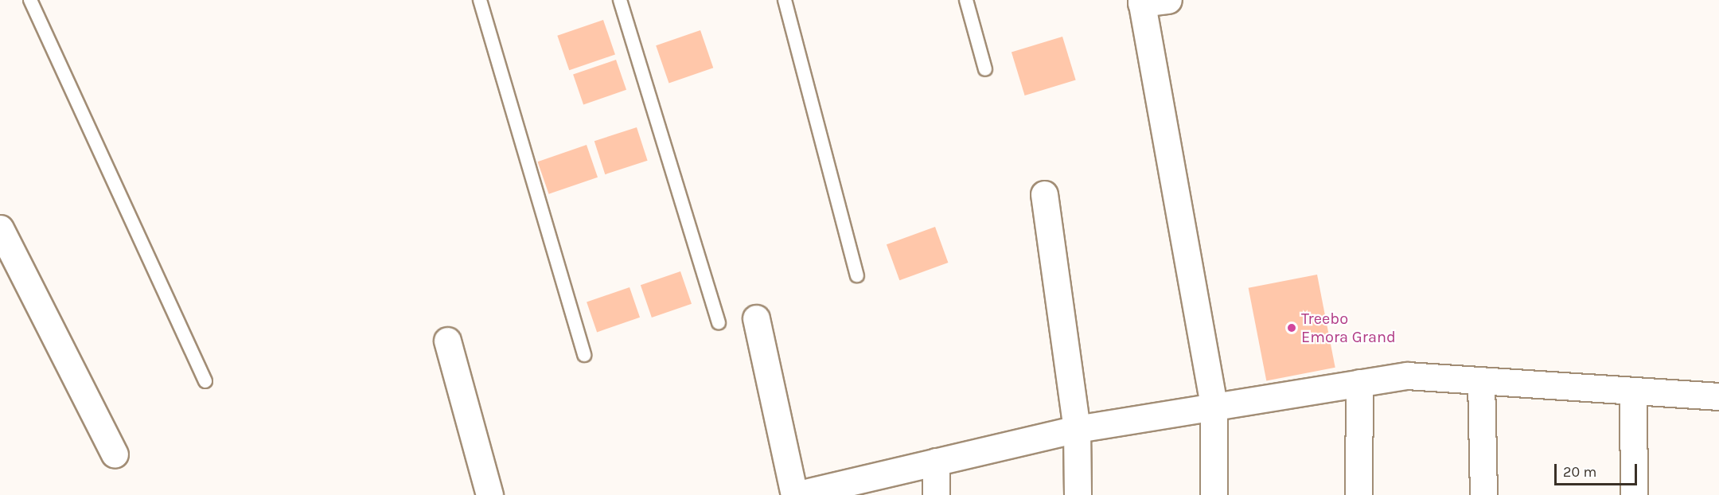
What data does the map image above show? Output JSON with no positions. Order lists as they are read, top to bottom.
{
  "places": ["Treebo Emora Grand"],
  "scale_bar": "20 m"
}
